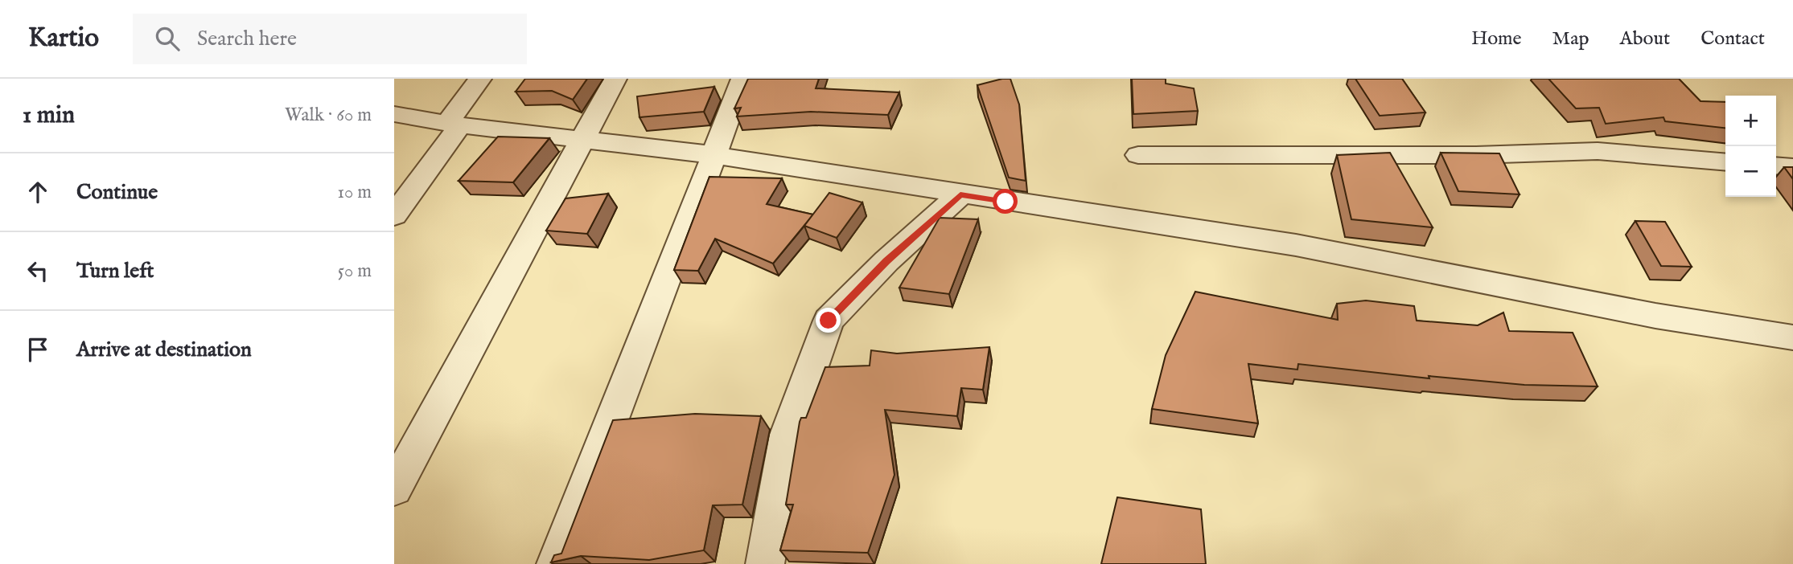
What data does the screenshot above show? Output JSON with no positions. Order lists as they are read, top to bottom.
{
  "page": {
    "header": "Kartio",
    "search": "Search here",
    "nav": [
      "Home",
      "Map",
      "About",
      "Contact"
    ],
    "heading": ["1 min", "Walk · 60 m"],
    "map_buttons": ["+", "−"],
    "list": [
      ["Continue", "10 m"],
      ["Turn left", "50 m"],
      "Arrive at destination"
    ]
  }
}
